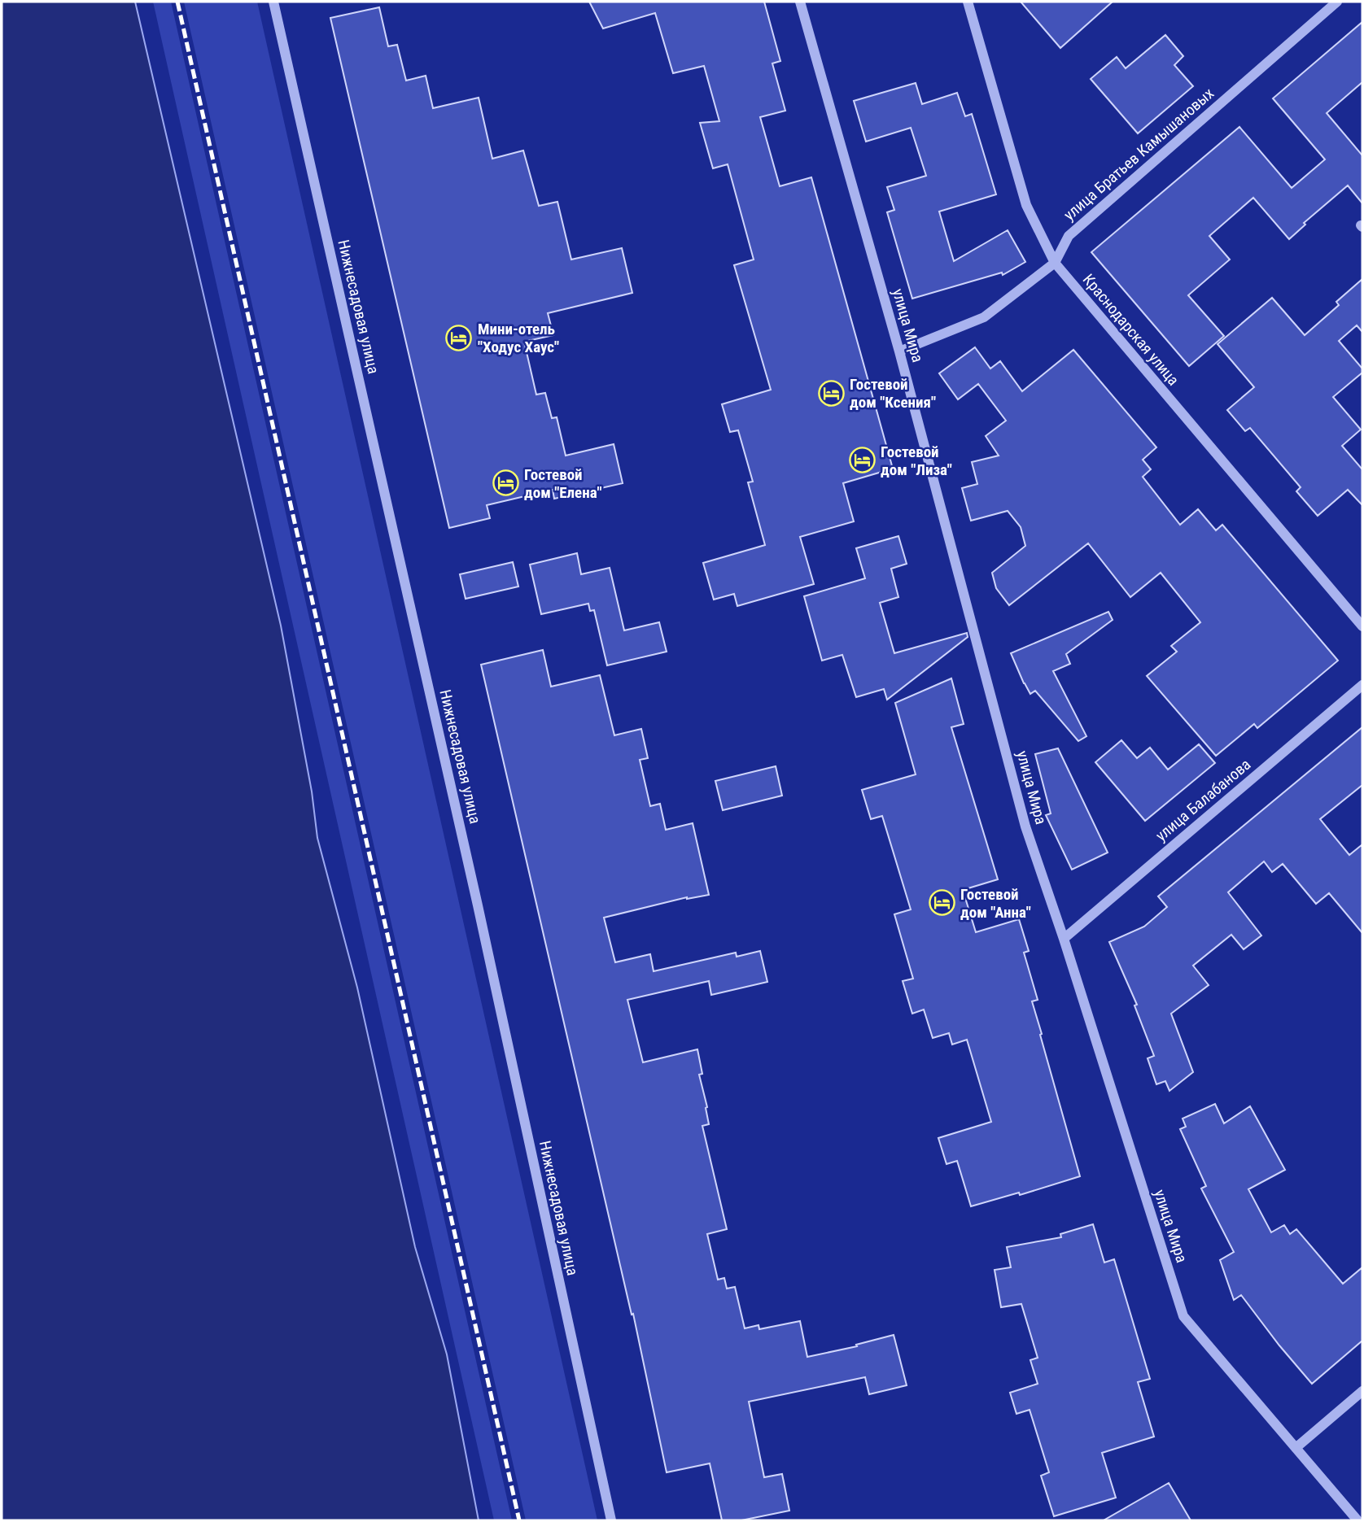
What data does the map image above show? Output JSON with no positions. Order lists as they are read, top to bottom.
{
  "streets": {
    "street": [
      "улица Братьев Камышановых",
      "Нижнесадовая улица",
      "улица Мира",
      "Краснодарская улица",
      "улица Балабанова"
    ]
  },
  "crossings": [
    ["улица Братьев Камышановых", "улица Мира"],
    ["улица Братьев Камышановых", "Краснодарская улица"],
    ["улица Мира", "улица Балабанова"]
  ],
  "places": {
    "hotel": [
      "Мини-отель \"Ходус Хаус\"",
      "Гостевой дом \"Ксения\"",
      "Гостевой дом \"Лиза\"",
      "Гостевой дом \"Елена\"",
      "Гостевой дом \"Анна\""
    ]
  }
}
